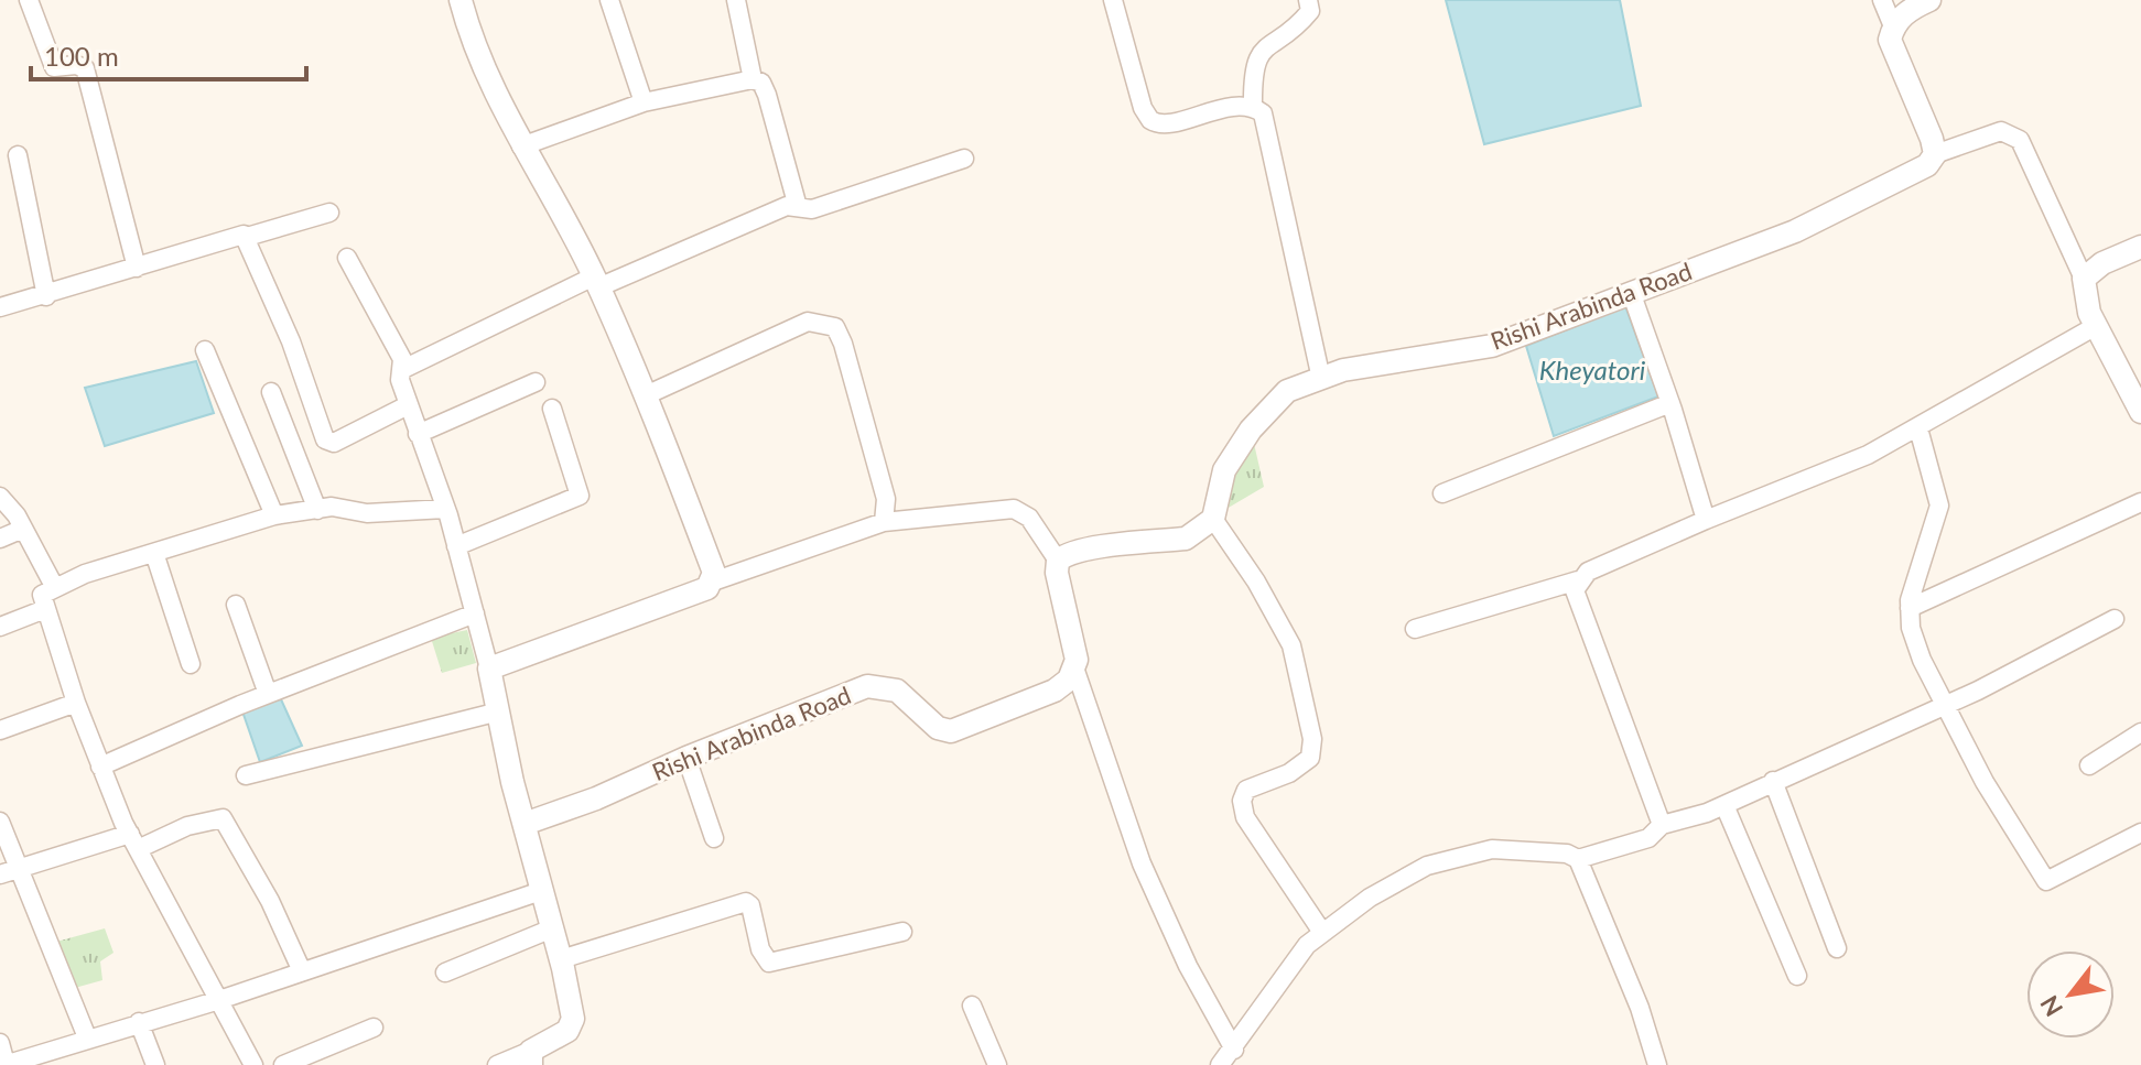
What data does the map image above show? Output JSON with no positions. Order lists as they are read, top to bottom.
{
  "streets": {
    "street": ["Rishi Arabinda Road"]
  },
  "water": ["Kheyatori"],
  "scale_bar": "100 m",
  "north": "bottom left"
}
